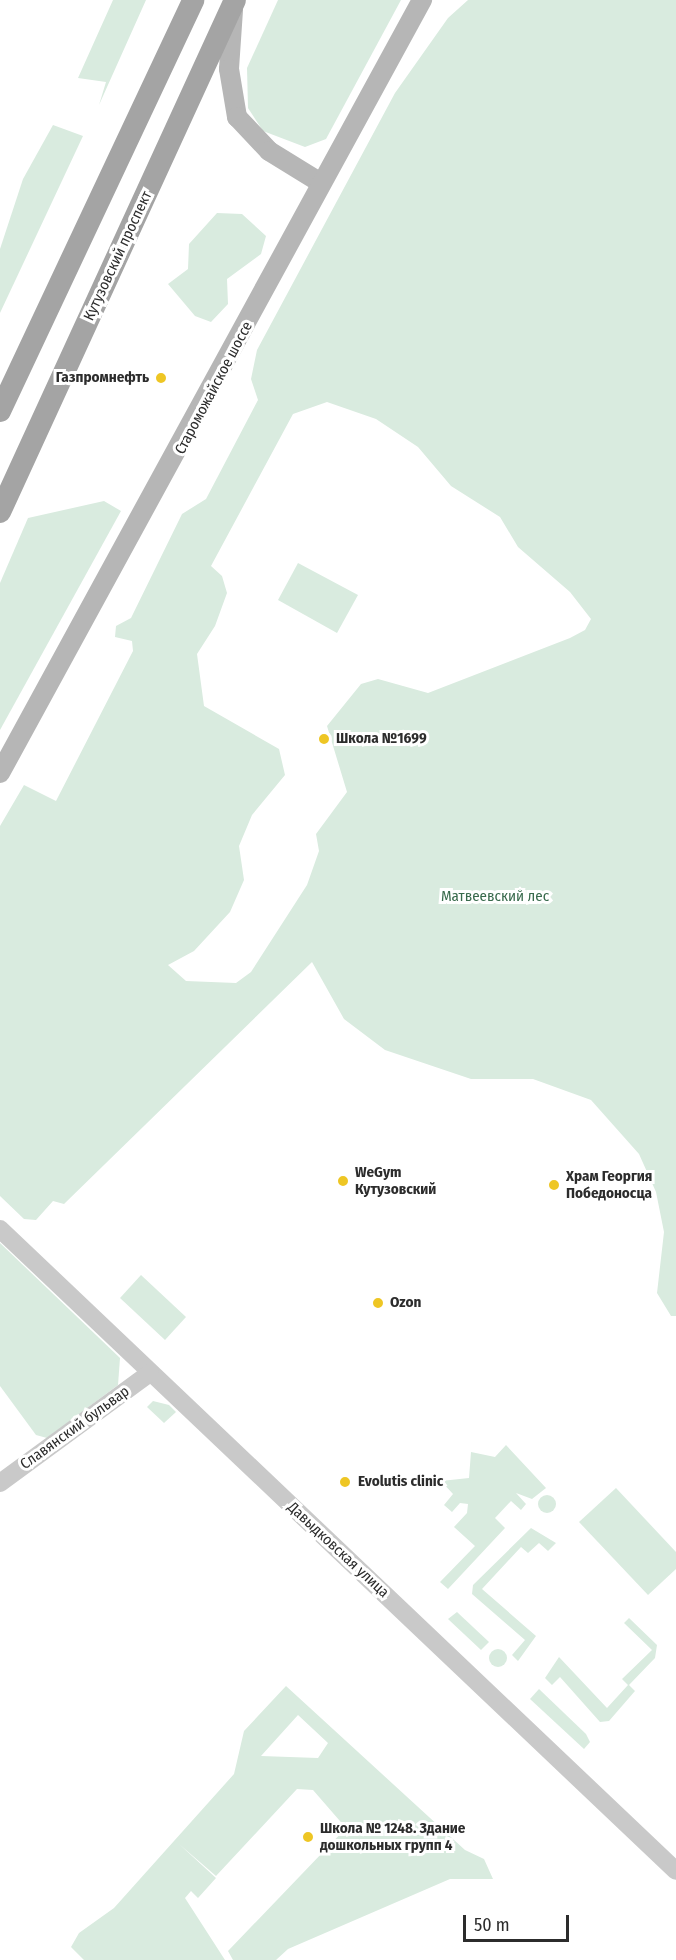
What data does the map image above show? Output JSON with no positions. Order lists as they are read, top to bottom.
{
  "streets": {
    "main road": ["Кутузовский проспект", "Староможайское шоссе"],
    "street": ["Славянский бульвар", "Давыдковская улица"]
  },
  "crossings": [
    ["Славянский бульвар", "Давыдковская улица"]
  ],
  "parks": ["Матвеевский лес"],
  "places": [
    "Газпромнефть",
    "Школа №1699",
    "WeGym Кутузовский",
    "Храм Георгия Победоносца",
    "Ozon",
    "Evolutis clinic",
    "Школа № 1248. Здание дошкольных групп 4"
  ],
  "scale_bar": "50 m"
}
